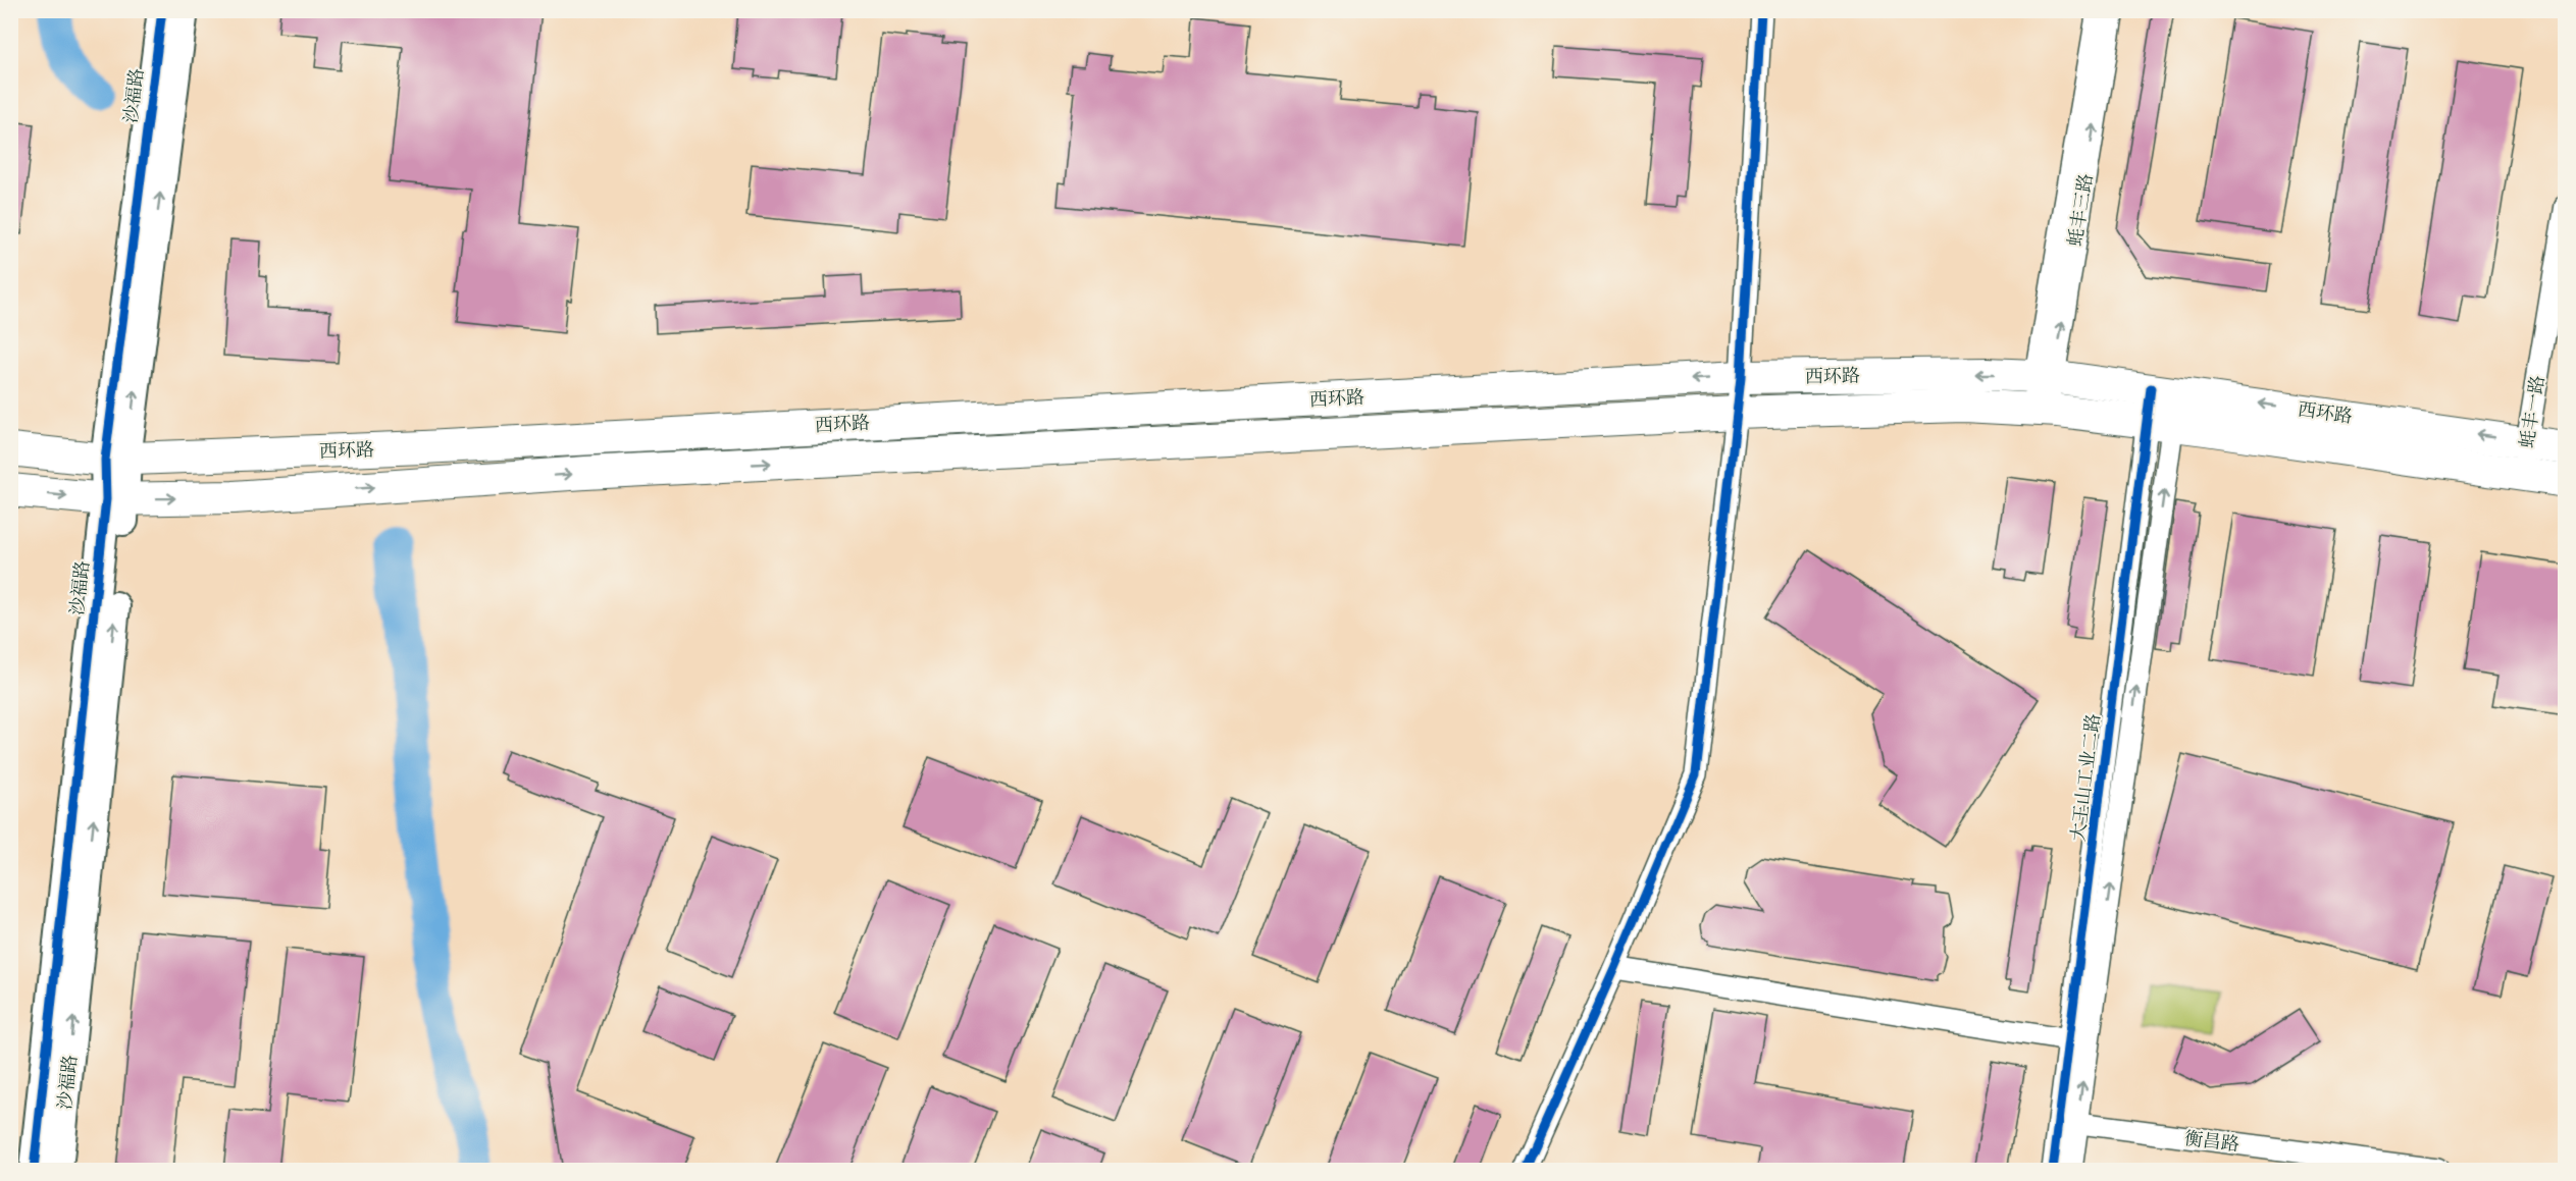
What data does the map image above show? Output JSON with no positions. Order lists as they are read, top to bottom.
{
  "streets": {
    "main road": ["西环路"],
    "street": [
      "沙福路",
      "蚝丰三路",
      "蚝丰一路",
      "大王山工业二路",
      "衡昌路"
    ]
  },
  "crossings": [
    ["沙福路", "西环路"],
    ["蚝丰三路", "西环路"],
    ["西环路", "蚝丰一路"],
    ["西环路", "大王山工业二路"],
    ["大王山工业二路", "衡昌路"]
  ]
}
